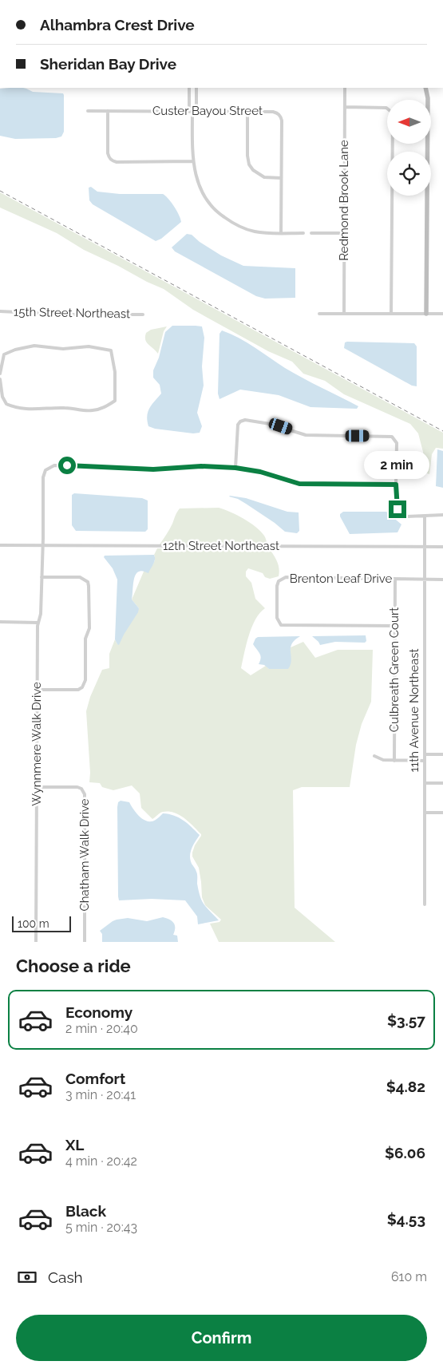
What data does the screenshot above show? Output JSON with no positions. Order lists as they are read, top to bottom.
{
  "streets": {
    "street": [
      "Custer Bayou Street",
      "Redmond Brook Lane",
      "15th Street Northeast",
      "12th Street Northeast",
      "Brenton Leaf Drive",
      "Culbreath Green Court",
      "11th Avenue Northeast",
      "Wynnmere Walk Drive",
      "Chatham Walk Drive"
    ]
  },
  "crossings": [
    ["12th Street Northeast", "11th Avenue Northeast"],
    ["12th Street Northeast", "Wynnmere Walk Drive"],
    ["Brenton Leaf Drive", "Culbreath Green Court"],
    ["Brenton Leaf Drive", "11th Avenue Northeast"],
    ["Wynnmere Walk Drive", "Chatham Walk Drive"]
  ],
  "scale_bar": "100 m",
  "north": "left",
  "page": {
    "banner": ["Alhambra Crest Drive", "Sheridan Bay Drive"],
    "bubble": "2 min",
    "scale": "100 m",
    "heading": "Choose a ride",
    "list": [
      {
        "name": "Economy",
        "note": "2 min · 20:40",
        "value": "$3.57"
      },
      {
        "name": "Comfort",
        "note": "3 min · 20:41",
        "value": "$4.82"
      },
      {
        "name": "XL",
        "note": "4 min · 20:42",
        "value": "$6.06"
      },
      {
        "name": "Black",
        "note": "5 min · 20:43",
        "value": "$4.53"
      }
    ],
    "pay": ["Cash", "610 m"],
    "buttons": "Confirm"
  }
}
